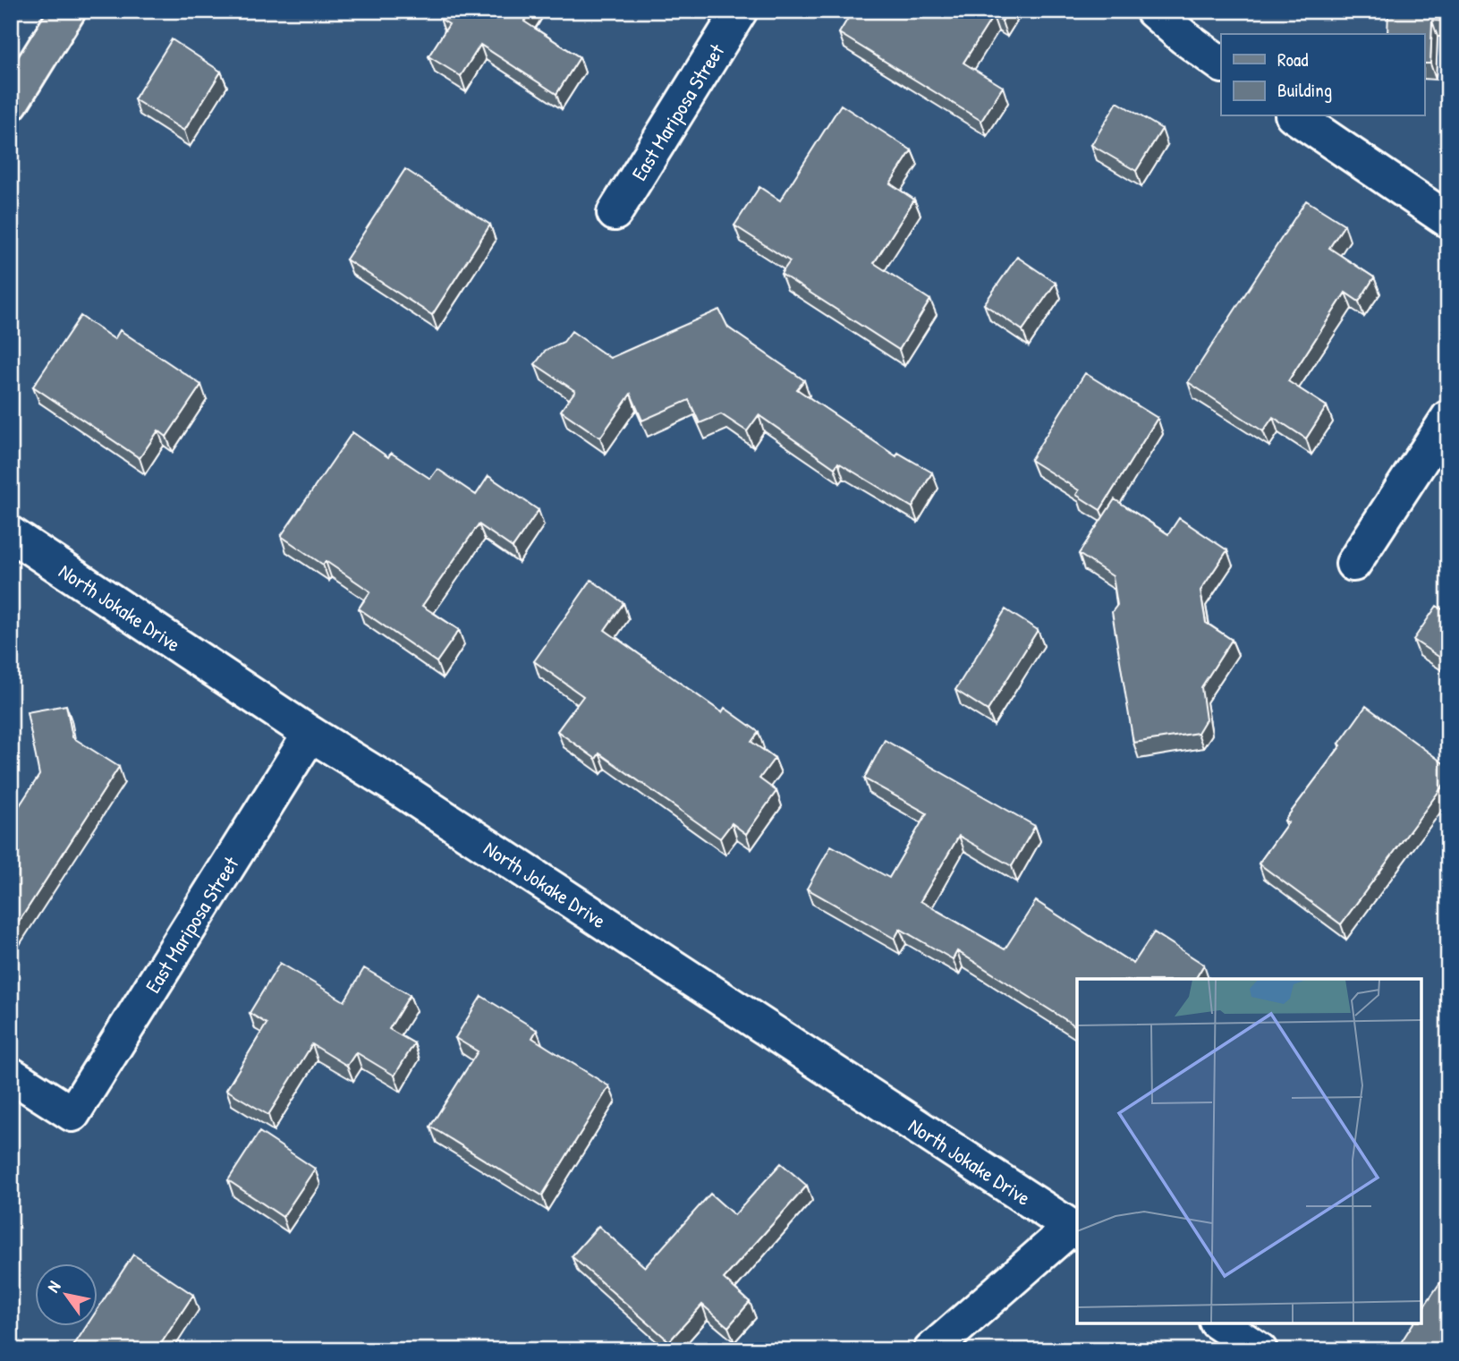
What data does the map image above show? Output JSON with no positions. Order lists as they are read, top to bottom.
{
  "streets": {
    "street": ["East Mariposa Street", "North Jokake Drive"]
  },
  "crossings": [
    ["East Mariposa Street", "North Jokake Drive"]
  ],
  "legend": ["Road", "Building"],
  "north": "top left"
}
